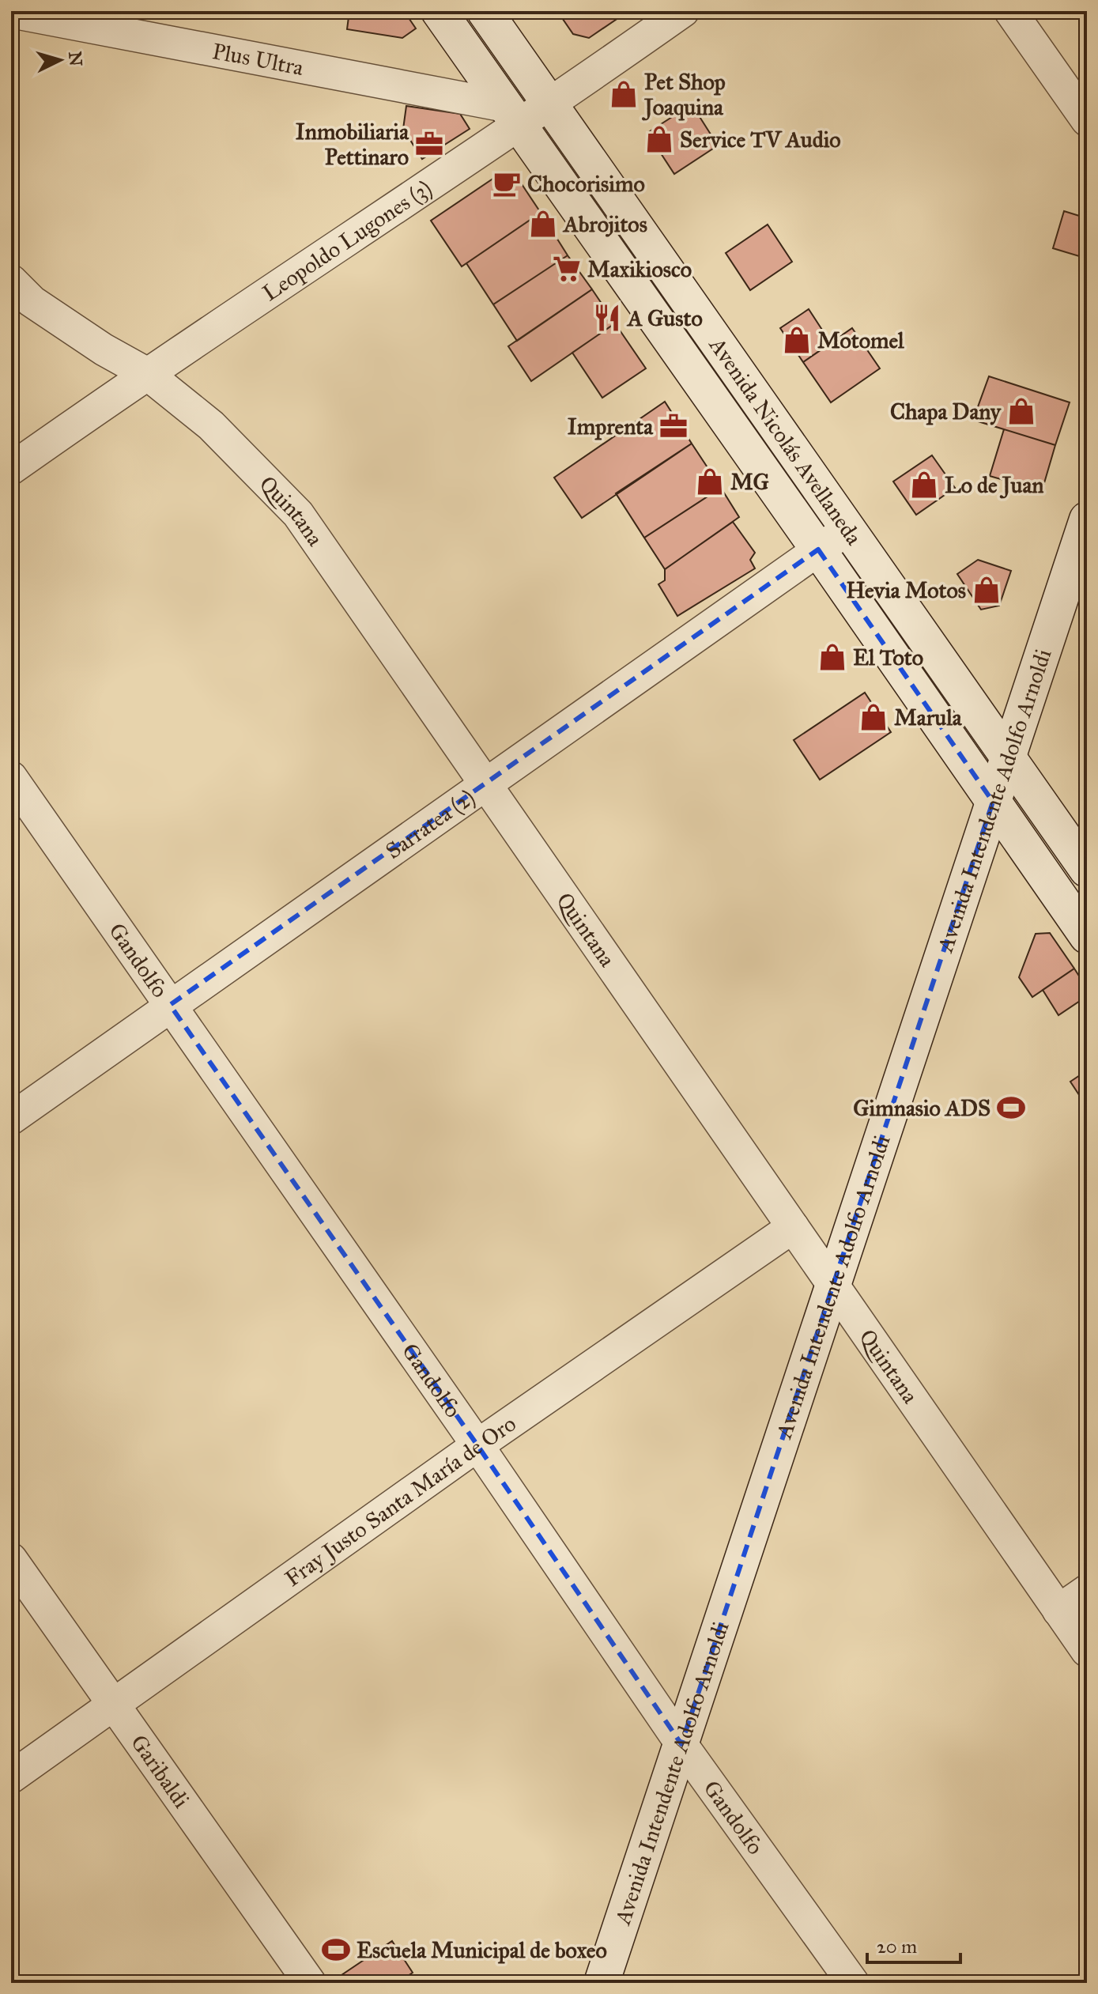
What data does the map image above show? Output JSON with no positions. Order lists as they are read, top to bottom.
{
  "streets": {
    "main road": ["Avenida Nicolás Avellaneda", "Avenida Intendente Adolfo Arnoldi"],
    "street": [
      "Plus Ultra",
      "Leopoldo Lugones (3)",
      "Quintana",
      "Sarratea (2)",
      "Gandolfo",
      "Fray Justo Santa María de Oro",
      "Garibaldi"
    ]
  },
  "crossings": [
    ["Plus Ultra", "Leopoldo Lugones (3)"],
    ["Plus Ultra", "Avenida Nicolás Avellaneda"],
    ["Leopoldo Lugones (3)", "Avenida Nicolás Avellaneda"],
    ["Leopoldo Lugones (3)", "Quintana"],
    ["Avenida Nicolás Avellaneda", "Avenida Intendente Adolfo Arnoldi"],
    ["Avenida Nicolás Avellaneda", "Sarratea (2)"],
    ["Quintana", "Avenida Intendente Adolfo Arnoldi"],
    ["Quintana", "Sarratea (2)"],
    ["Quintana", "Fray Justo Santa María de Oro"],
    ["Avenida Intendente Adolfo Arnoldi", "Gandolfo"],
    ["Sarratea (2)", "Gandolfo"],
    ["Gandolfo", "Fray Justo Santa María de Oro"],
    ["Fray Justo Santa María de Oro", "Garibaldi"]
  ],
  "places": {
    "shop": [
      "Pet Shop Joaquina",
      "Service TV Audio",
      "Abrojitos",
      "Motomel",
      "Chapa Dany",
      "MG",
      "Lo de Juan",
      "Hevia Motos",
      "El Toto",
      "Marula"
    ],
    "office": ["Inmobiliaria Pettinaro", "Imprenta"],
    "cafe": ["Chocorisimo"],
    "supermarket": ["Maxikiosco"],
    "restaurant": ["A Gusto"],
    "sports": ["Gimnasio ADS", "Escuela Municipal de boxeo"]
  },
  "scale_bar": "20 m",
  "north": "right"
}
